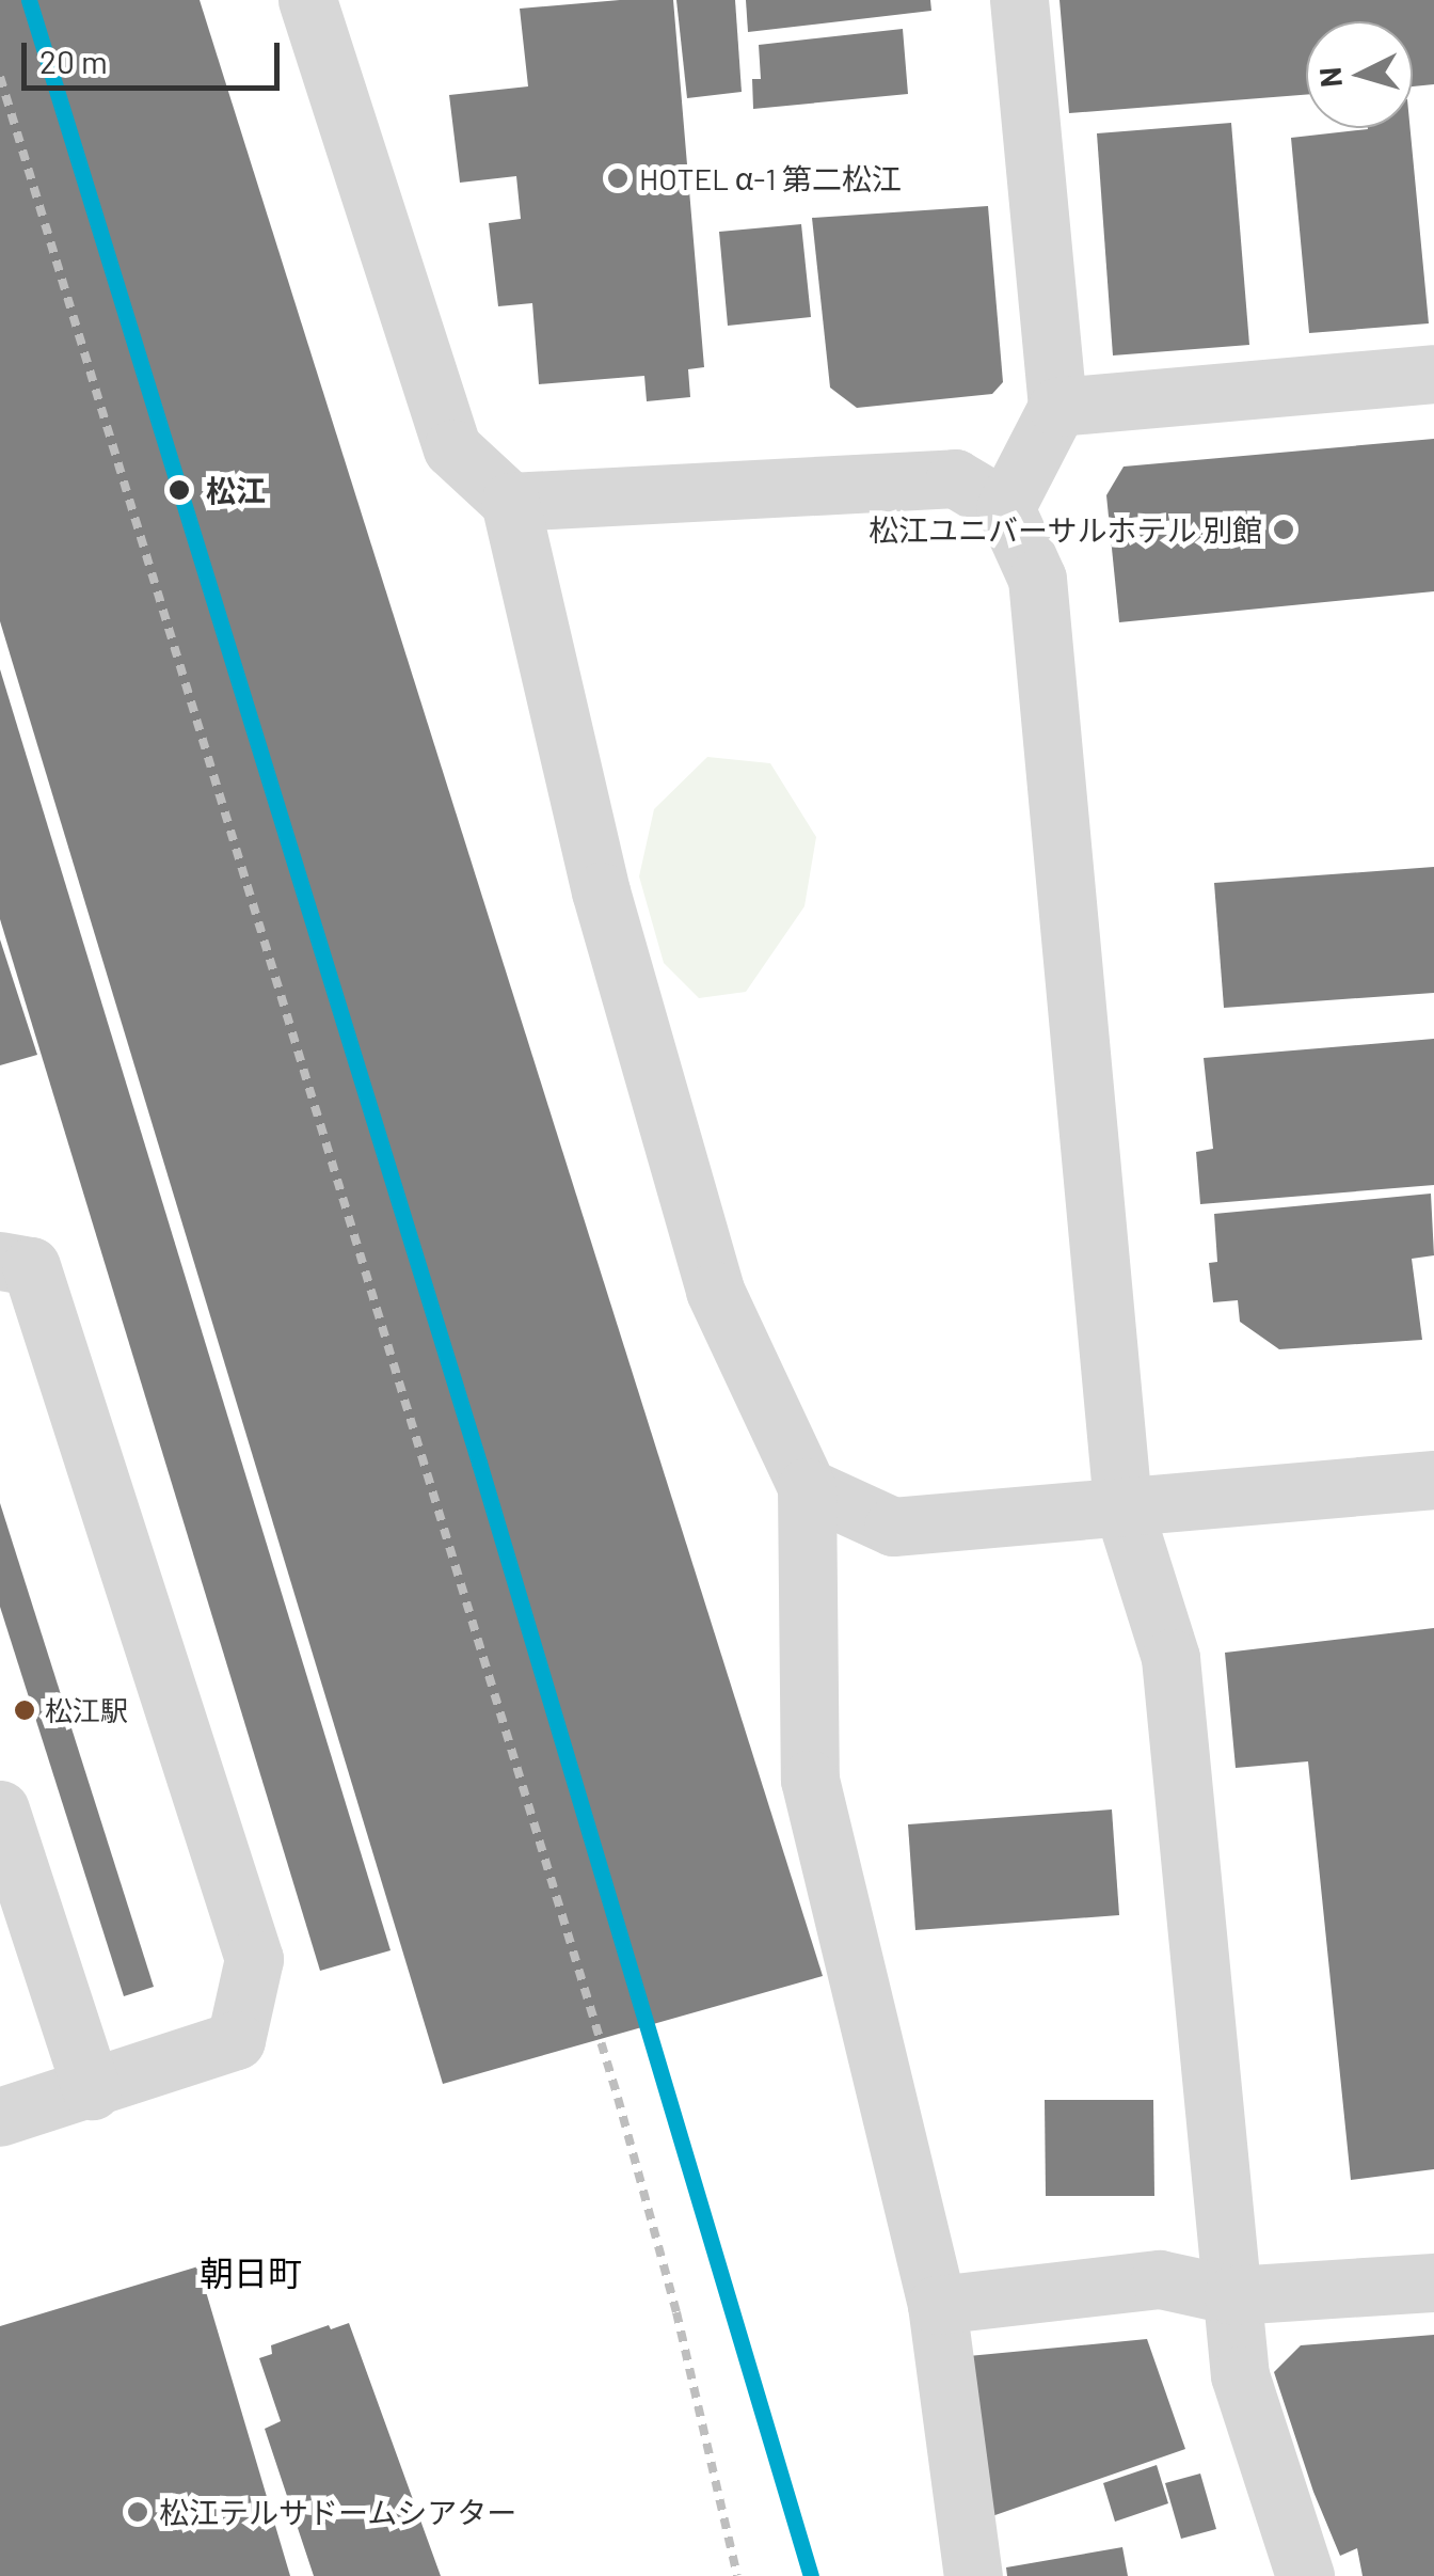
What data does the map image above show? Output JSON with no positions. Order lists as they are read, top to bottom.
{
  "districts": ["朝日町"],
  "places": [
    "HOTEL α-1 第二松江",
    "松江",
    "松江ユニバーサルホテル 別館",
    "松江駅",
    "松江テルサドームシアター"
  ],
  "scale_bar": "20 m",
  "north": "left"
}
